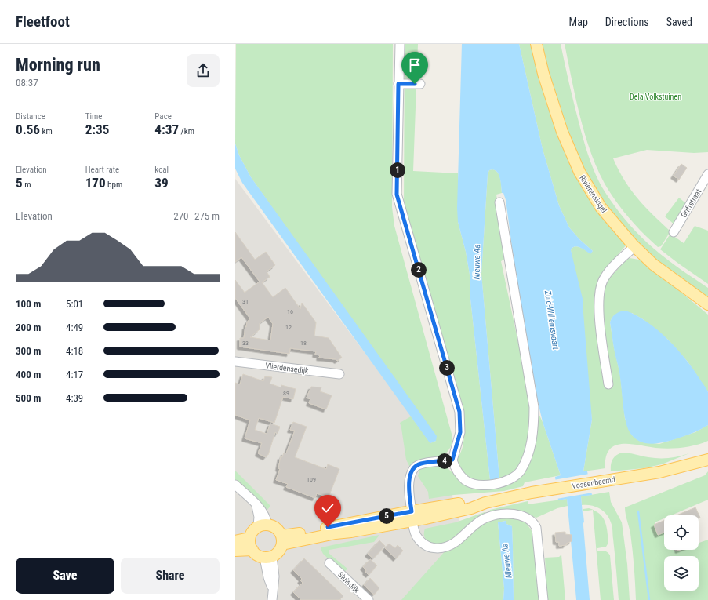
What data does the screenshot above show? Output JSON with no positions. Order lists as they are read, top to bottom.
{
  "streets": {
    "main road": ["Rivierensingel", "Vossenbeemd"],
    "street": ["Griftstraat", "Vlierdensedijk", "Sluisdijk"]
  },
  "water": ["Nieuwe Aa", "Zuid-Willemsvaart"],
  "parks": ["Dela Volkstuinen"],
  "house_numbers": [
    "31",
    "16",
    "12",
    "33",
    "18",
    "89",
    "109"
  ],
  "page": {
    "header": "Fleetfoot",
    "nav": ["Map", "Directions", "Saved"],
    "heading": ["Morning run", "08:37"],
    "stats": [
      ["Distance", "0.56 km"],
      ["Time", "2:35"],
      ["Pace", "4:37 /km"],
      ["Elevation", "5 m"],
      ["Heart rate", "170 bpm"],
      ["kcal", "39"]
    ],
    "pins": [
      "1",
      "2",
      "3",
      "4",
      "5"
    ],
    "chart": ["Elevation", "270–275 m"],
    "list": [
      {
        "name": "100 m",
        "note": "5:01"
      },
      {
        "name": "200 m",
        "note": "4:49"
      },
      {
        "name": "300 m",
        "note": "4:18"
      },
      {
        "name": "400 m",
        "note": "4:17"
      },
      {
        "name": "500 m",
        "note": "4:39"
      }
    ],
    "buttons": ["Save", "Share"]
  }
}
